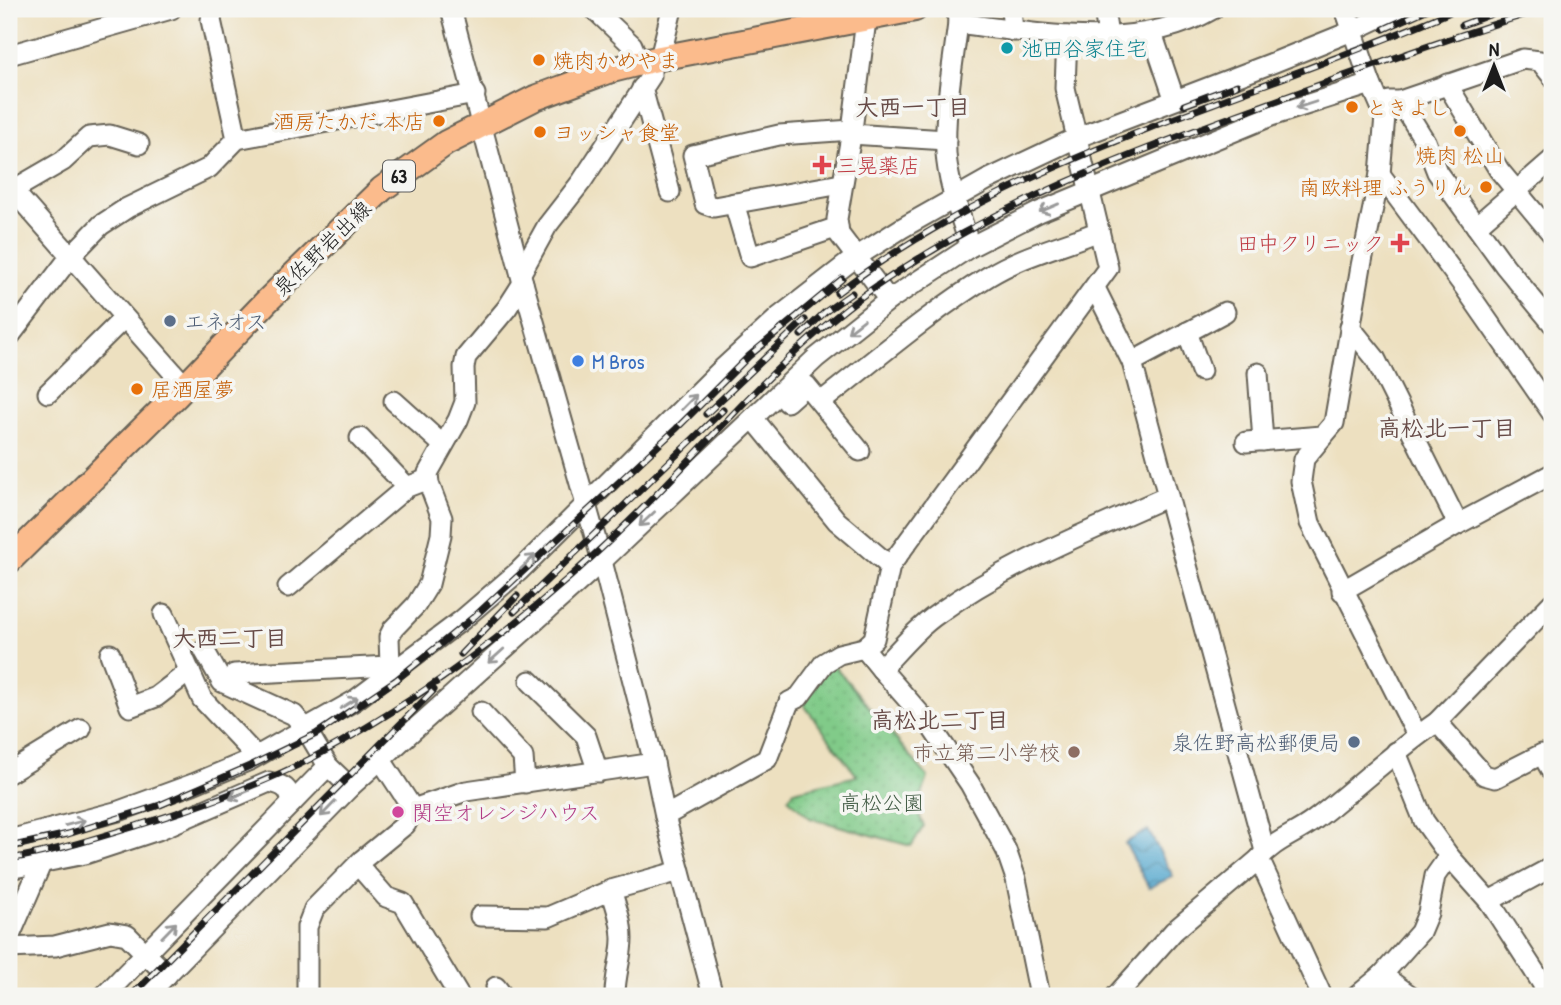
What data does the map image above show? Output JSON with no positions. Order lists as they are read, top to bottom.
{
  "streets": {
    "main road": ["63", "泉佐野岩出線"]
  },
  "districts": [
    "大西一丁目",
    "高松北一丁目",
    "大西二丁目",
    "高松北二丁目"
  ],
  "parks": ["高松公園"],
  "places": {
    "other": [
      "池田谷家住宅",
      "焼肉かめやま",
      "ときよし",
      "酒房たかだ 本店",
      "焼肉 松山",
      "ヨッシャ食堂",
      "南欧料理 ふうりん",
      "エネオス",
      "M Bros",
      "居酒屋夢",
      "泉佐野高松郵便局",
      "市立第二小学校",
      "関空オレンジハウス"
    ],
    "health": ["三晃薬店", "田中クリニック"]
  },
  "north": "top"
}
